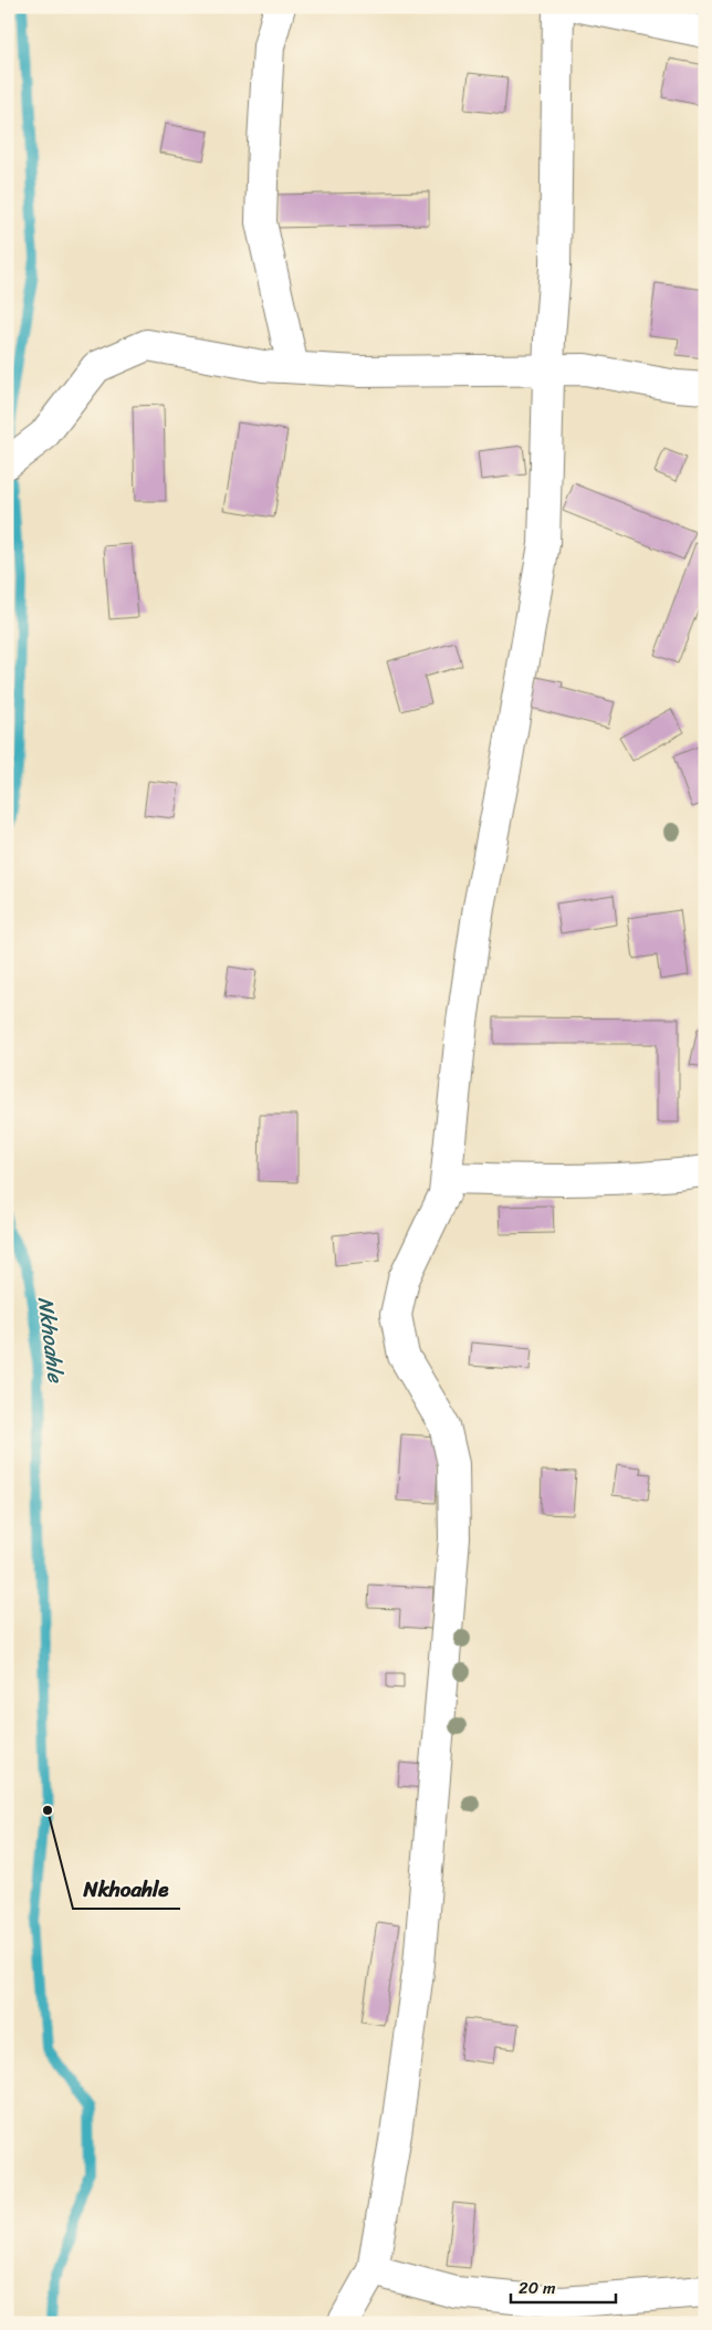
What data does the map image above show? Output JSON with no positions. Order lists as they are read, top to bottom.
{
  "water": ["Nkhoahle"],
  "places": ["Nkhoahle"],
  "scale_bar": "20 m"
}
